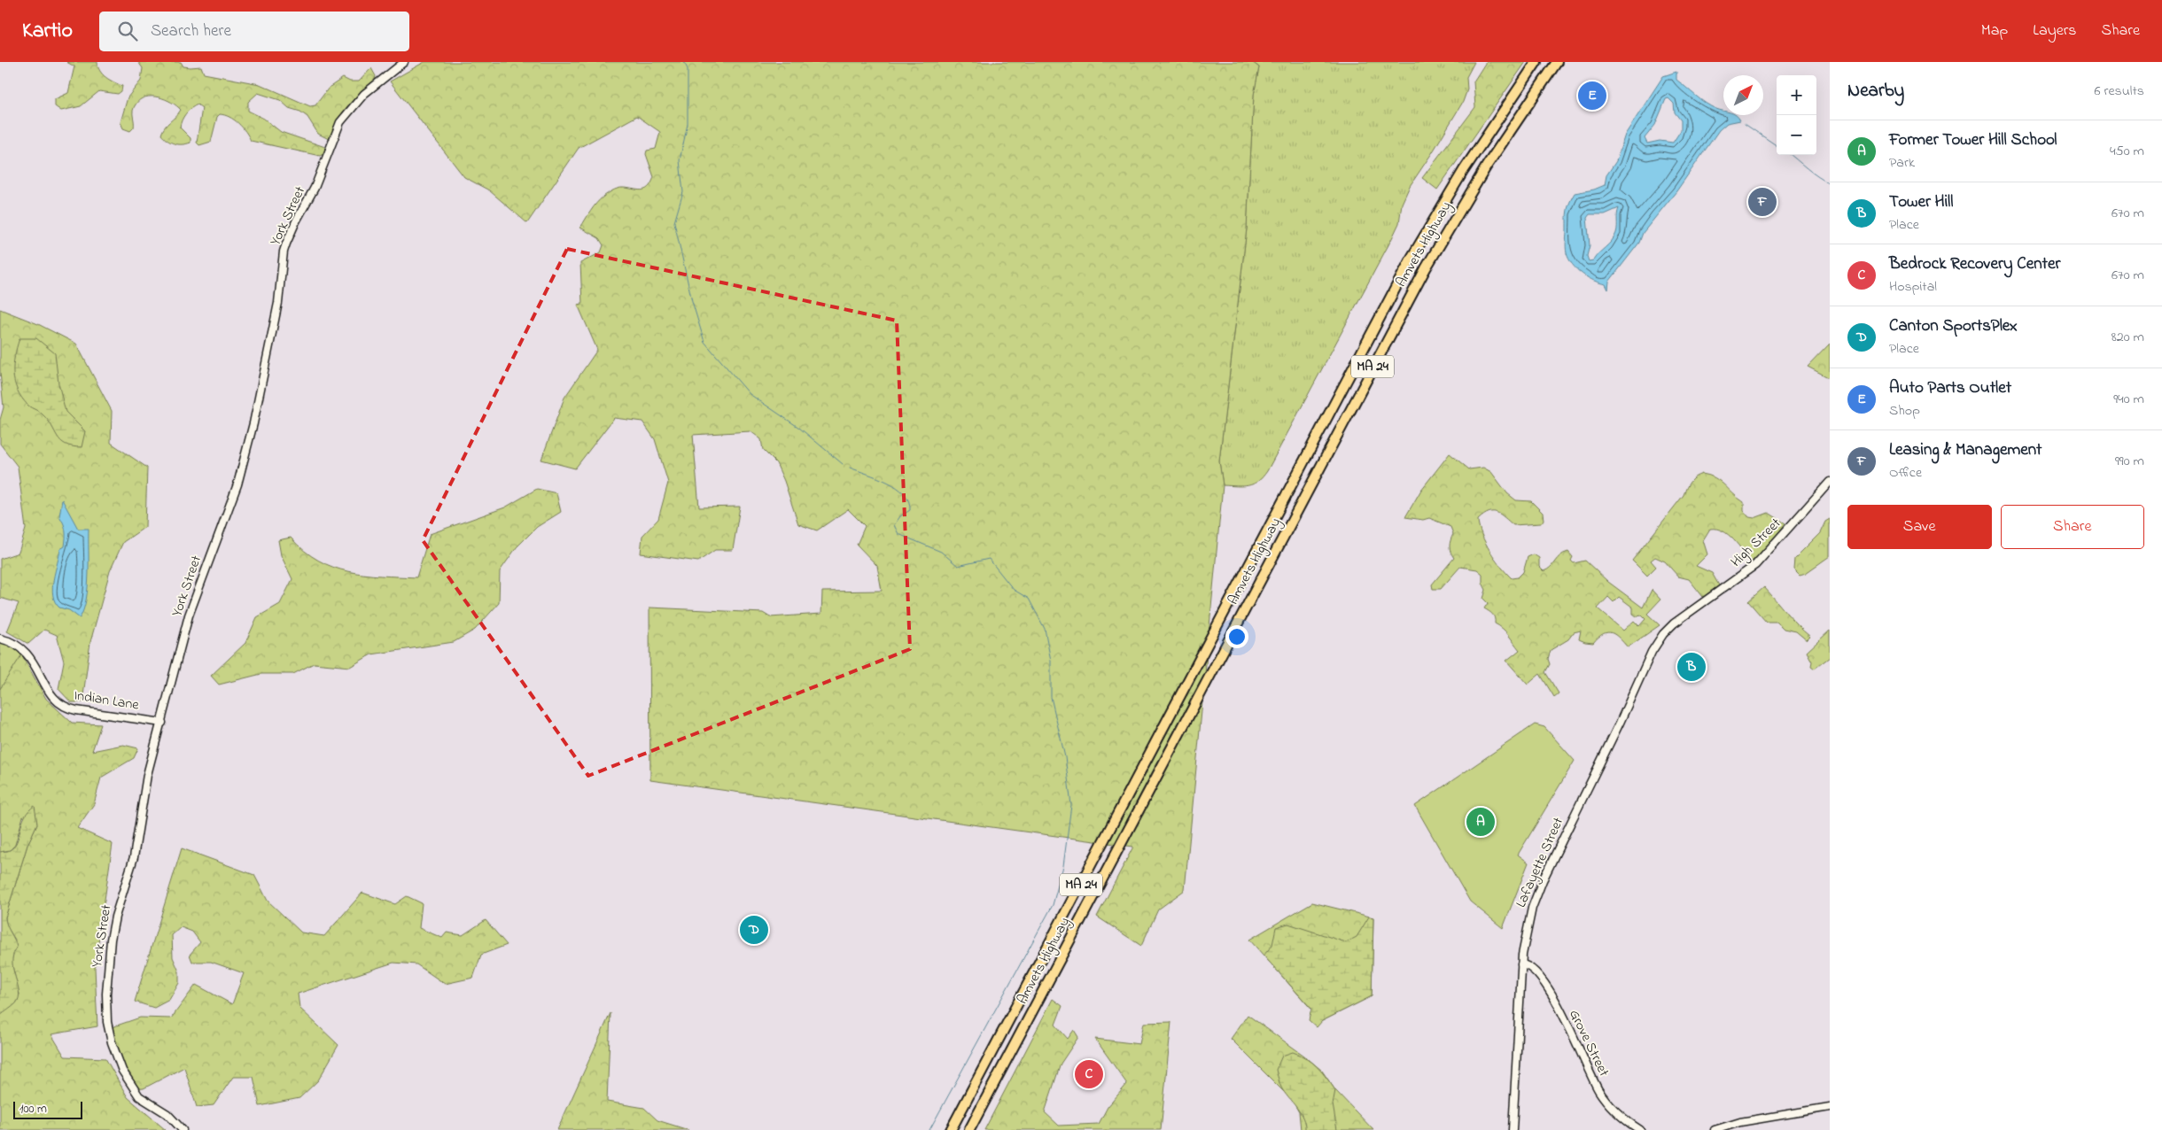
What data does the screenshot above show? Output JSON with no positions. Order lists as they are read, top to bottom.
{
  "streets": {
    "highway": ["Amvets Highway", "MA 24"],
    "street": [
      "York Street",
      "High Street",
      "Indian Lane",
      "Lafayette Street",
      "Grove Street"
    ]
  },
  "crossings": [
    ["York Street", "Indian Lane"],
    ["High Street", "Lafayette Street"],
    ["Lafayette Street", "Grove Street"]
  ],
  "scale_bar": "100 m",
  "north": "top right",
  "page": {
    "header": "Kartio",
    "search": "Search here",
    "nav": ["Map", "Layers", "Share"],
    "heading": ["Nearby", "6 results"],
    "map_buttons": ["+", "−"],
    "pins": [
      "E",
      "F",
      "B",
      "A",
      "D",
      "C"
    ],
    "list": [
      {
        "mark": "A",
        "name": "Former Tower Hill School",
        "note": "Park",
        "value": "450 m"
      },
      {
        "mark": "B",
        "name": "Tower Hill",
        "note": "Place",
        "value": "670 m"
      },
      {
        "mark": "C",
        "name": "Bedrock Recovery Center",
        "note": "Hospital",
        "value": "670 m"
      },
      {
        "mark": "D",
        "name": "Canton SportsPlex",
        "note": "Place",
        "value": "820 m"
      },
      {
        "mark": "E",
        "name": "Auto Parts Outlet",
        "note": "Shop",
        "value": "940 m"
      },
      {
        "mark": "F",
        "name": "Leasing & Management",
        "note": "Office",
        "value": "990 m"
      }
    ],
    "buttons": ["Save", "Share"],
    "scale": "100 m"
  }
}
